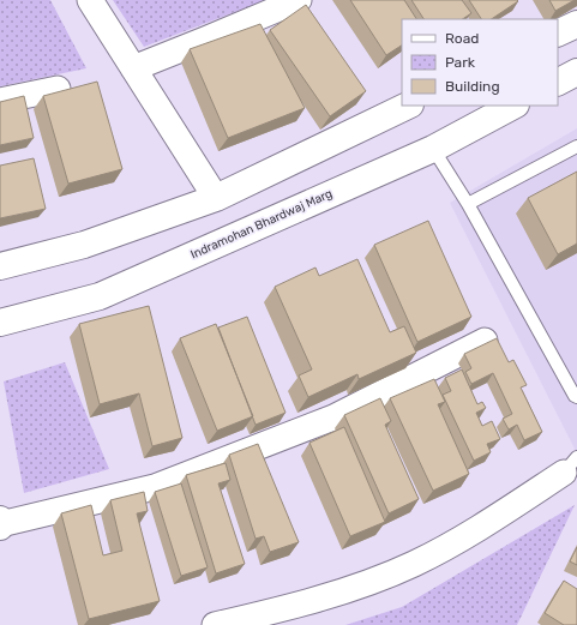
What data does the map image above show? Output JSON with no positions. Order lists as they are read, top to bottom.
{
  "streets": {
    "street": ["Indramohan Bhardwaj Marg"]
  },
  "legend": ["Road", "Park", "Building"]
}
